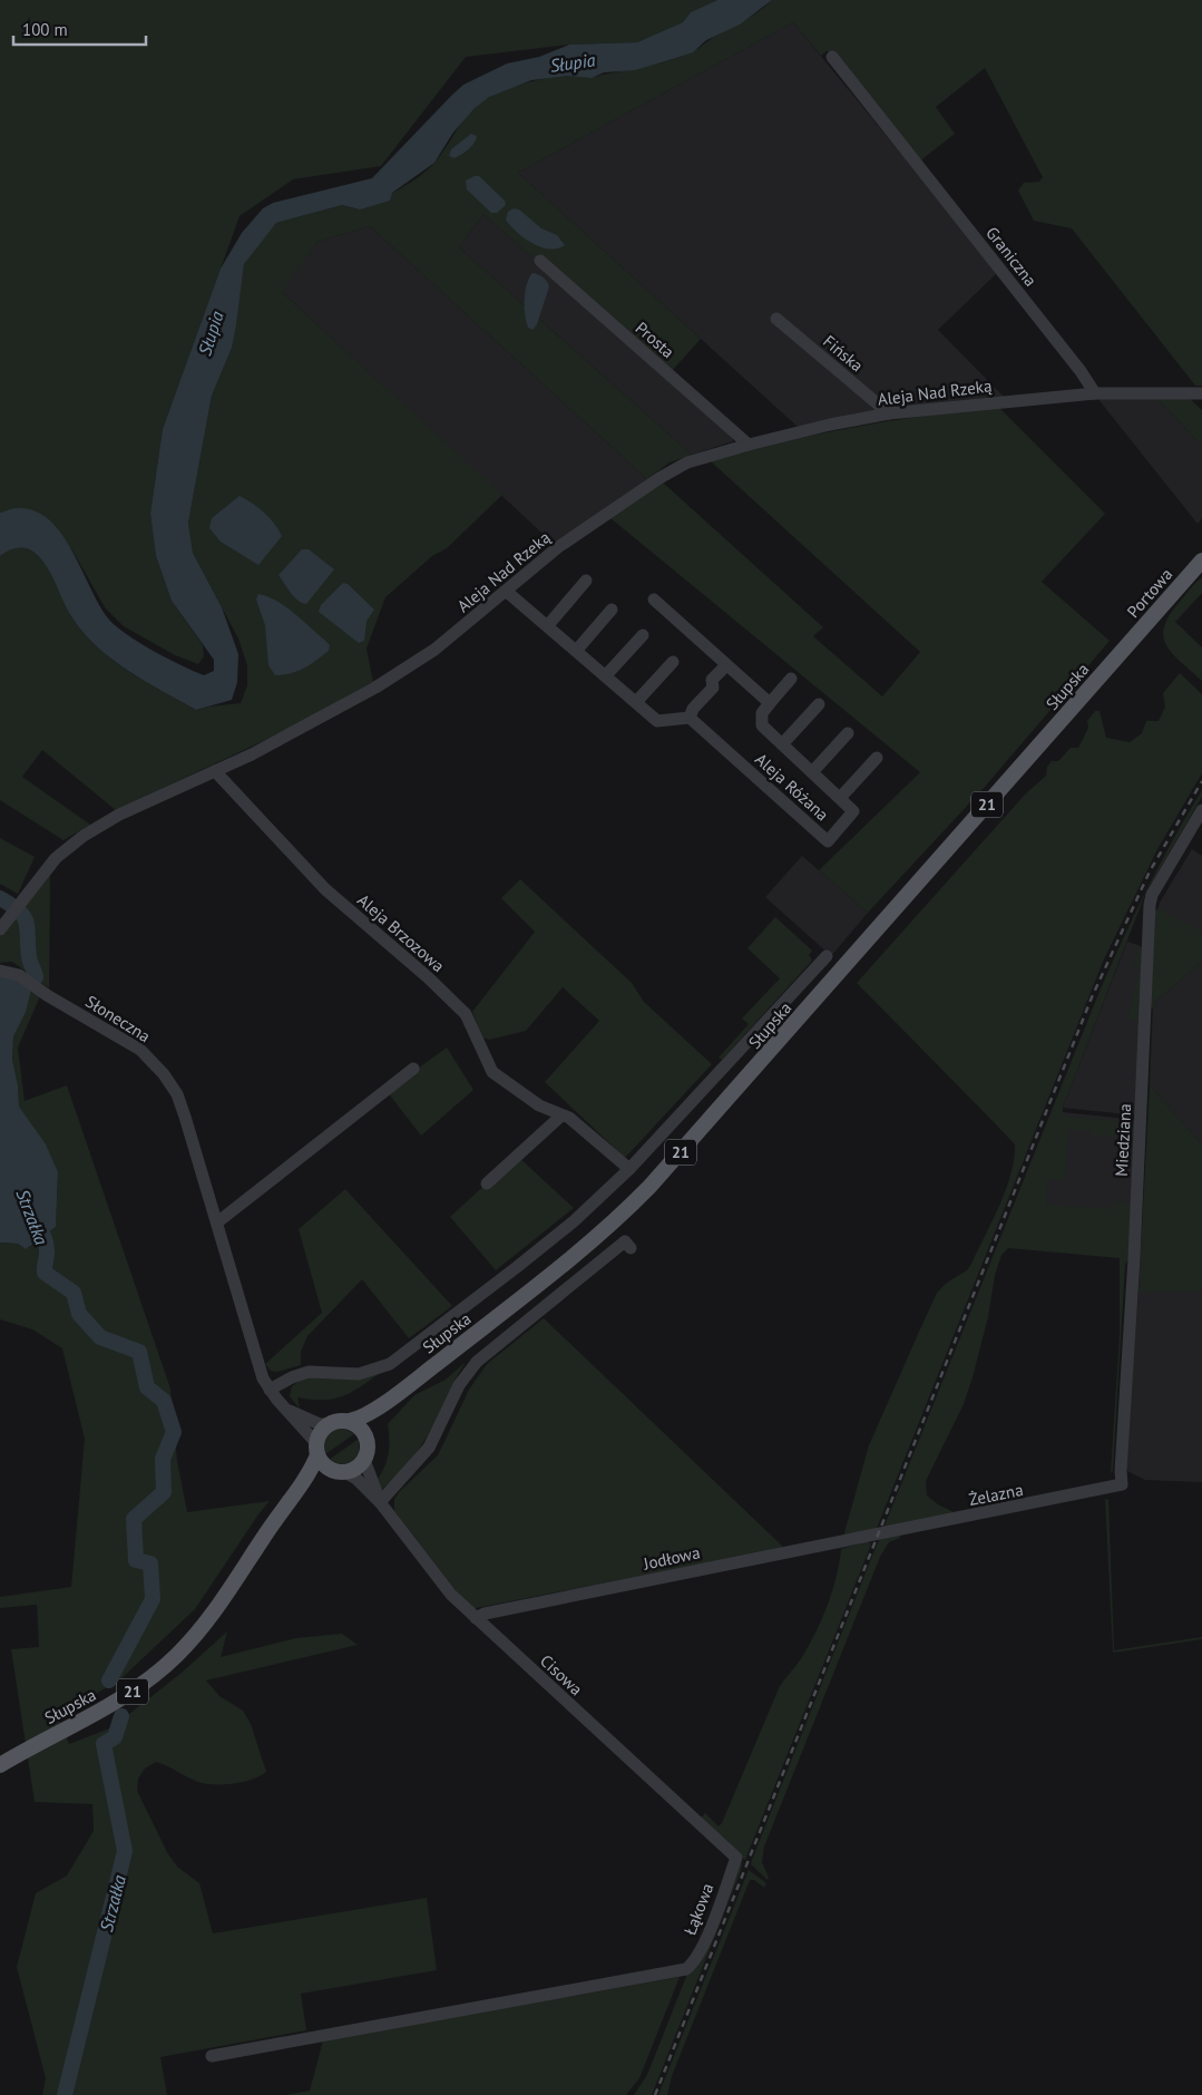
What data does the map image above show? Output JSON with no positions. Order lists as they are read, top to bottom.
{
  "streets": {
    "main road": ["Portowa", "Słupska", "21"],
    "street": [
      "Graniczna",
      "Prosta",
      "Fińska",
      "Aleja Nad Rzeką",
      "Aleja Różana",
      "Aleja Brzozowa",
      "Słoneczna",
      "Miedziana",
      "Żelazna",
      "Jodłowa",
      "Cisowa",
      "Łąkowa"
    ]
  },
  "crossings": [
    ["Graniczna", "Aleja Nad Rzeką"],
    ["Prosta", "Aleja Nad Rzeką"],
    ["Fińska", "Aleja Nad Rzeką"],
    ["Aleja Nad Rzeką", "Aleja Brzozowa"],
    ["Portowa", "Słupska"],
    ["Słupska", "21"],
    ["Słupska", "Słoneczna"],
    ["Słupska", "Cisowa"],
    ["21", "Słoneczna"],
    ["21", "Cisowa"],
    ["Słoneczna", "Cisowa"],
    ["Miedziana", "Żelazna"],
    ["Żelazna", "Jodłowa"],
    ["Jodłowa", "Cisowa"],
    ["Cisowa", "Łąkowa"]
  ],
  "water": ["Słupia", "Strzałka"],
  "scale_bar": "100 m"
}
